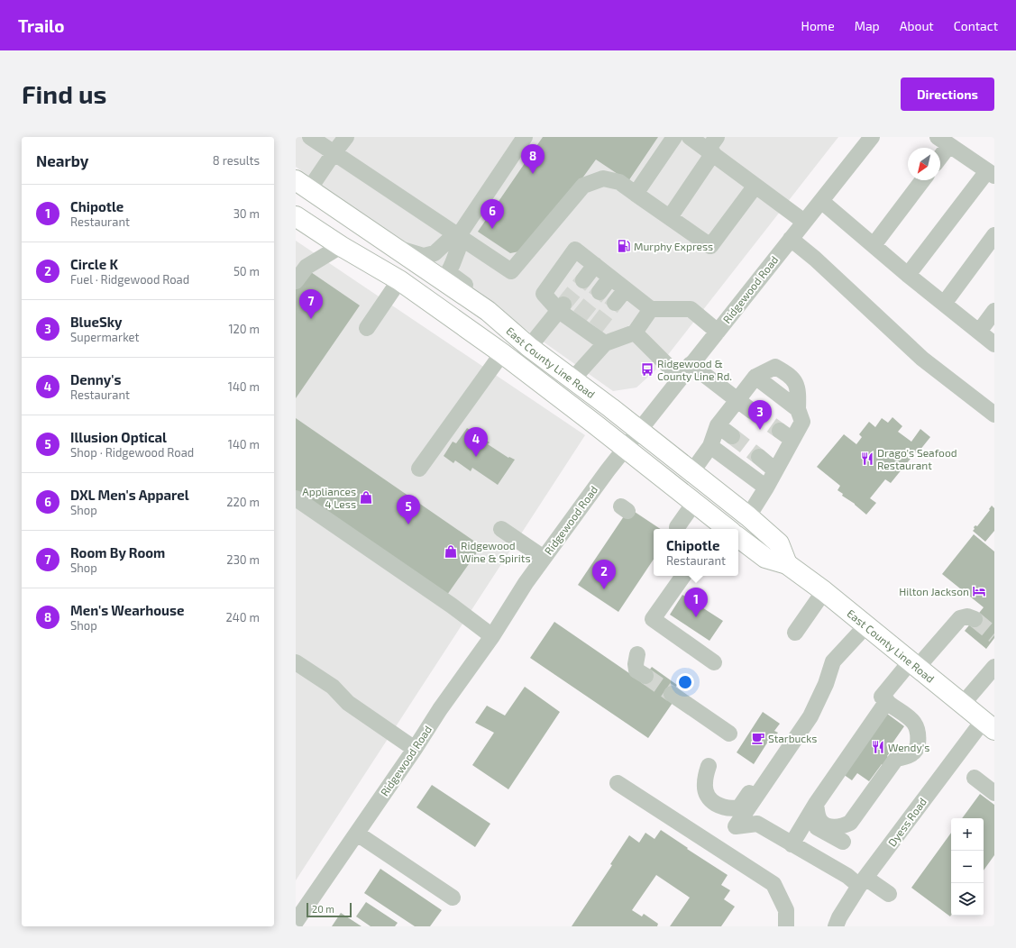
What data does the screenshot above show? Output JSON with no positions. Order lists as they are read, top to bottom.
{
  "streets": {
    "main road": ["East County Line Road"],
    "street": ["Ridgewood Road", "Dyess Road"]
  },
  "crossings": [
    ["Ridgewood Road", "East County Line Road"],
    ["East County Line Road", "Dyess Road"]
  ],
  "places": {
    "fuel station": ["Murphy Express"],
    "bus stop": ["Ridgewood & County Line Rd."],
    "restaurant": ["Drago's Seafood Restaurant", "Wendy's"],
    "shop": ["Appliances 4 Less", "Ridgewood Wine & Spirits"],
    "hotel": ["Hilton Jackson"],
    "cafe": ["Starbucks"]
  },
  "scale_bar": "20 m",
  "north": "bottom left",
  "page": {
    "header": "Trailo",
    "nav": [
      "Home",
      "Map",
      "About",
      "Contact"
    ],
    "buttons": "Directions",
    "title": "Find us",
    "heading": ["Nearby", "8 results"],
    "pins": [
      "8",
      "6",
      "7",
      "3",
      "4",
      "5",
      "2",
      "1"
    ],
    "list": [
      {
        "mark": "1",
        "name": "Chipotle",
        "note": "Restaurant",
        "value": "30 m"
      },
      {
        "mark": "2",
        "name": "Circle K",
        "note": "Fuel · Ridgewood Road",
        "value": "50 m"
      },
      {
        "mark": "3",
        "name": "BlueSky",
        "note": "Supermarket",
        "value": "120 m"
      },
      {
        "mark": "4",
        "name": "Denny's",
        "note": "Restaurant",
        "value": "140 m"
      },
      {
        "mark": "5",
        "name": "Illusion Optical",
        "note": "Shop · Ridgewood Road",
        "value": "140 m"
      },
      {
        "mark": "6",
        "name": "DXL Men's Apparel",
        "note": "Shop",
        "value": "220 m"
      },
      {
        "mark": "7",
        "name": "Room By Room",
        "note": "Shop",
        "value": "230 m"
      },
      {
        "mark": "8",
        "name": "Men's Wearhouse",
        "note": "Shop",
        "value": "240 m"
      }
    ],
    "popup": ["Chipotle", "Restaurant"],
    "map_buttons": ["+", "−"],
    "scale": "20 m"
  }
}
